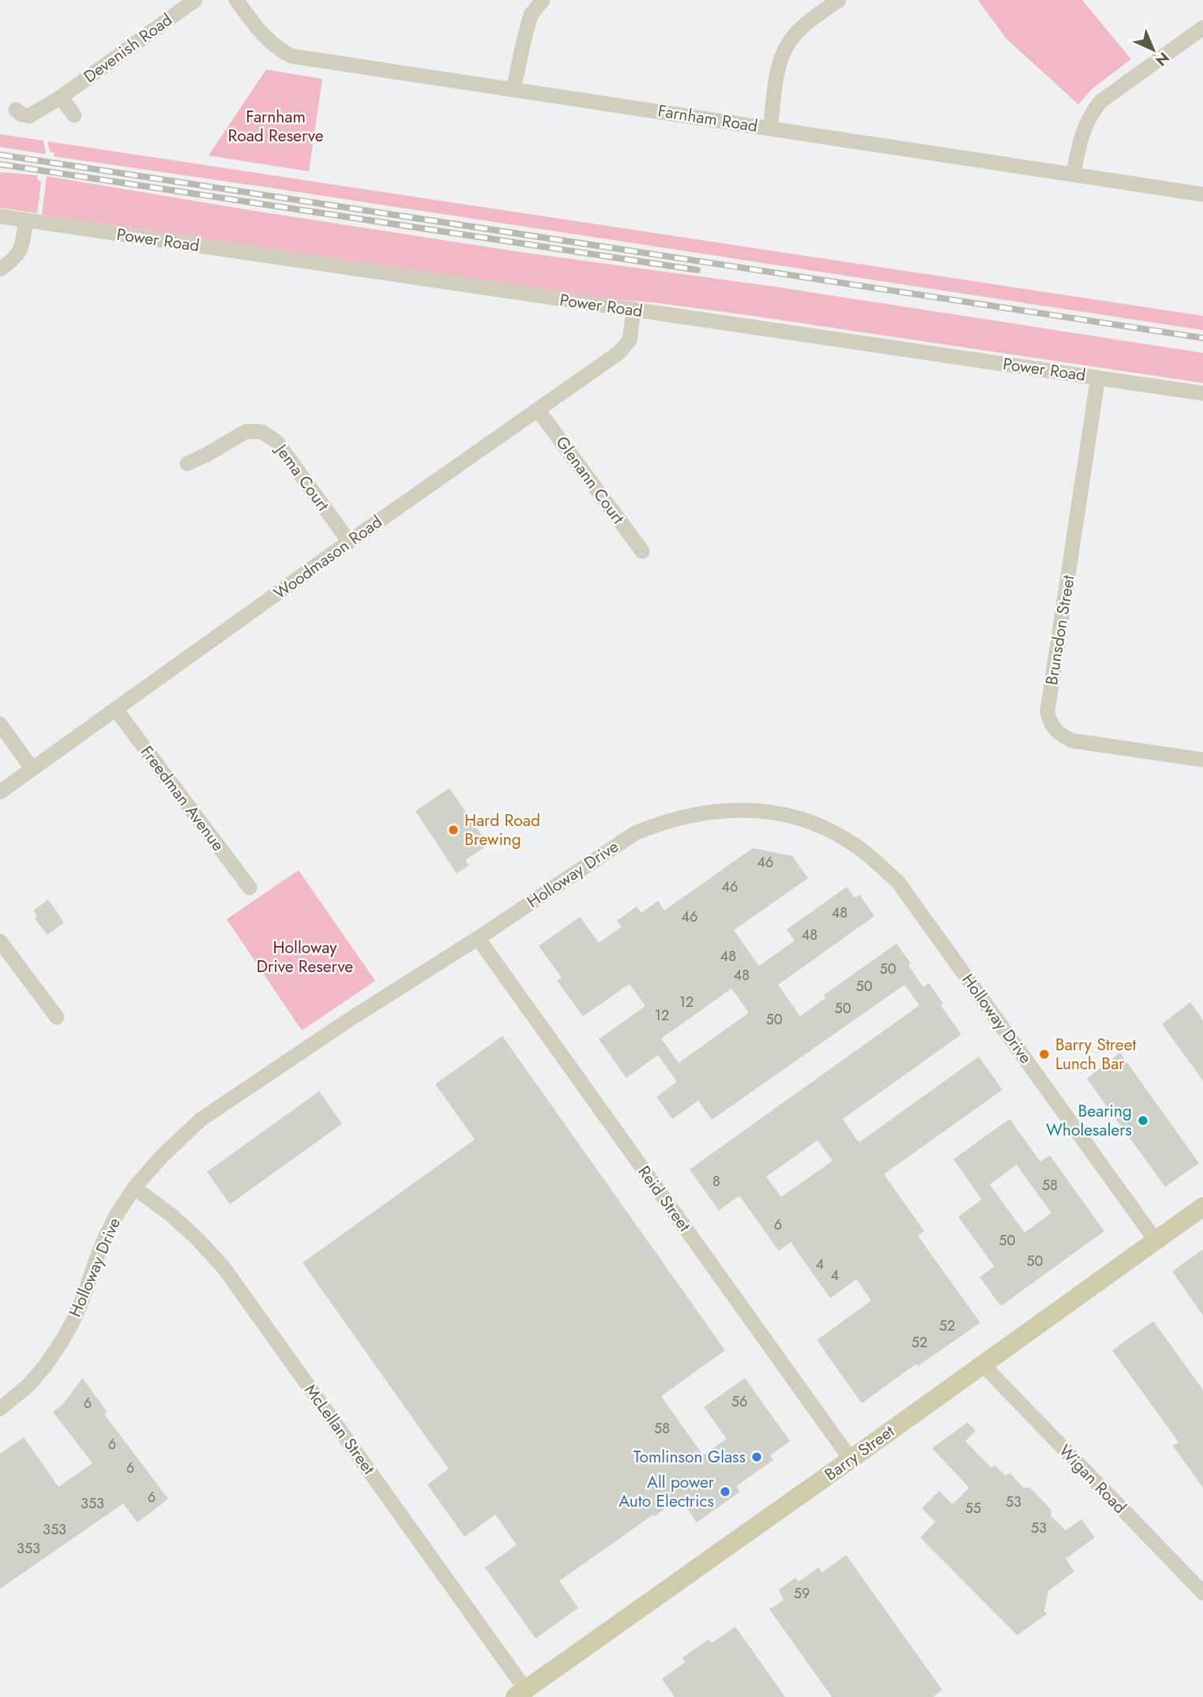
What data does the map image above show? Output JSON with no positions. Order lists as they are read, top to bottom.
{
  "streets": {
    "main road": ["Barry Street"],
    "street": [
      "Devenish Road",
      "Farnham Road",
      "Power Road",
      "Jema Court",
      "Glenann Court",
      "Woodmason Road",
      "Brunsdon Street",
      "Freedman Avenue",
      "Holloway Drive",
      "Reid Street",
      "McLellan Street",
      "Wigan Road"
    ]
  },
  "crossings": [
    ["Power Road", "Woodmason Road"],
    ["Power Road", "Brunsdon Street"],
    ["Jema Court", "Woodmason Road"],
    ["Glenann Court", "Woodmason Road"],
    ["Woodmason Road", "Freedman Avenue"],
    ["Holloway Drive", "Reid Street"],
    ["Holloway Drive", "McLellan Street"],
    ["Holloway Drive", "Barry Street"],
    ["Reid Street", "Barry Street"],
    ["McLellan Street", "Barry Street"],
    ["Barry Street", "Wigan Road"]
  ],
  "parks": ["Farnham Road Reserve", "Holloway Drive Reserve"],
  "places": [
    "Hard Road Brewing",
    "Barry Street Lunch Bar",
    "Bearing Wholesalers",
    "Tomlinson Glass",
    "All power Auto Electrics"
  ],
  "house_numbers": [
    "46",
    "46",
    "48",
    "46",
    "48",
    "48",
    "50",
    "48",
    "50",
    "12",
    "50",
    "12",
    "50",
    "8",
    "58",
    "6",
    "50",
    "50",
    "4",
    "4",
    "52",
    "52",
    "56",
    "6",
    "58",
    "6",
    "6",
    "6",
    "53",
    "353",
    "55",
    "53",
    "353",
    "353",
    "59"
  ],
  "north": "bottom right"
}
